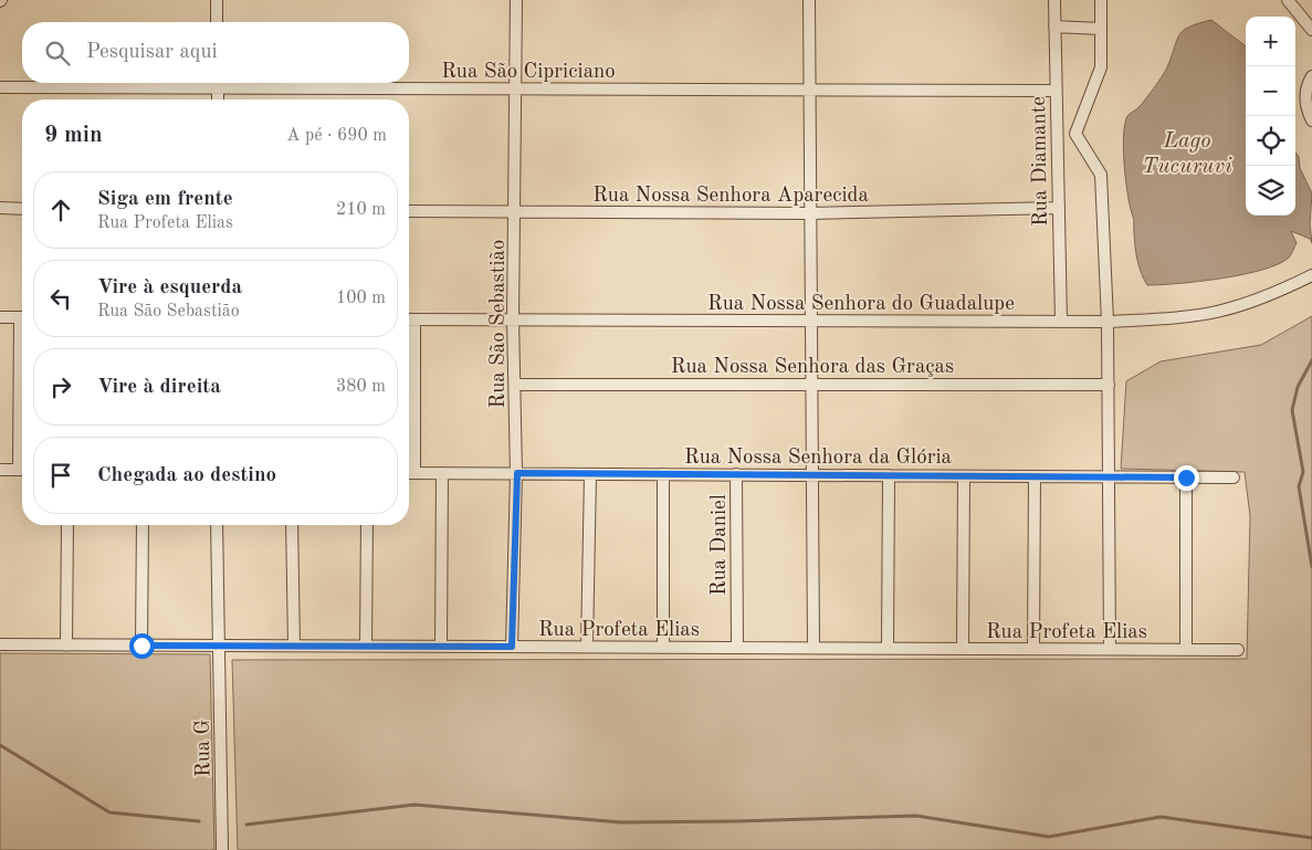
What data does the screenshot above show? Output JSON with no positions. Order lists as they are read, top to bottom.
{
  "streets": {
    "street": [
      "Rua São Cipriciano",
      "Rua Diamante",
      "Rua Nossa Senhora Aparecida",
      "Rua Nossa Senhora do Guadalupe",
      "Rua São Sebastião",
      "Rua Nossa Senhora das Graças",
      "Rua Nossa Senhora da Glória",
      "Rua Daniel",
      "Rua Profeta Elias",
      "Rua G"
    ]
  },
  "crossings": [
    ["Rua São Cipriciano", "Rua Diamante"],
    ["Rua São Cipriciano", "Rua São Sebastião"],
    ["Rua Diamante", "Rua Nossa Senhora Aparecida"],
    ["Rua Diamante", "Rua Nossa Senhora do Guadalupe"],
    ["Rua Nossa Senhora Aparecida", "Rua São Sebastião"],
    ["Rua Nossa Senhora do Guadalupe", "Rua São Sebastião"],
    ["Rua São Sebastião", "Rua Nossa Senhora das Graças"],
    ["Rua São Sebastião", "Rua Nossa Senhora da Glória"],
    ["Rua São Sebastião", "Rua Profeta Elias"],
    ["Rua Nossa Senhora da Glória", "Rua Daniel"],
    ["Rua Daniel", "Rua Profeta Elias"],
    ["Rua Profeta Elias", "Rua G"]
  ],
  "water": ["Lago Tucuruvi"],
  "page": {
    "map_buttons": ["+", "−"],
    "search": "Pesquisar aqui",
    "heading": ["9 min", "A pé · 690 m"],
    "list": [
      ["Siga em frente", "Rua Profeta Elias", "210 m"],
      ["Vire à esquerda", "Rua São Sebastião", "100 m"],
      ["Vire à direita", "380 m"],
      "Chegada ao destino"
    ]
  }
}
